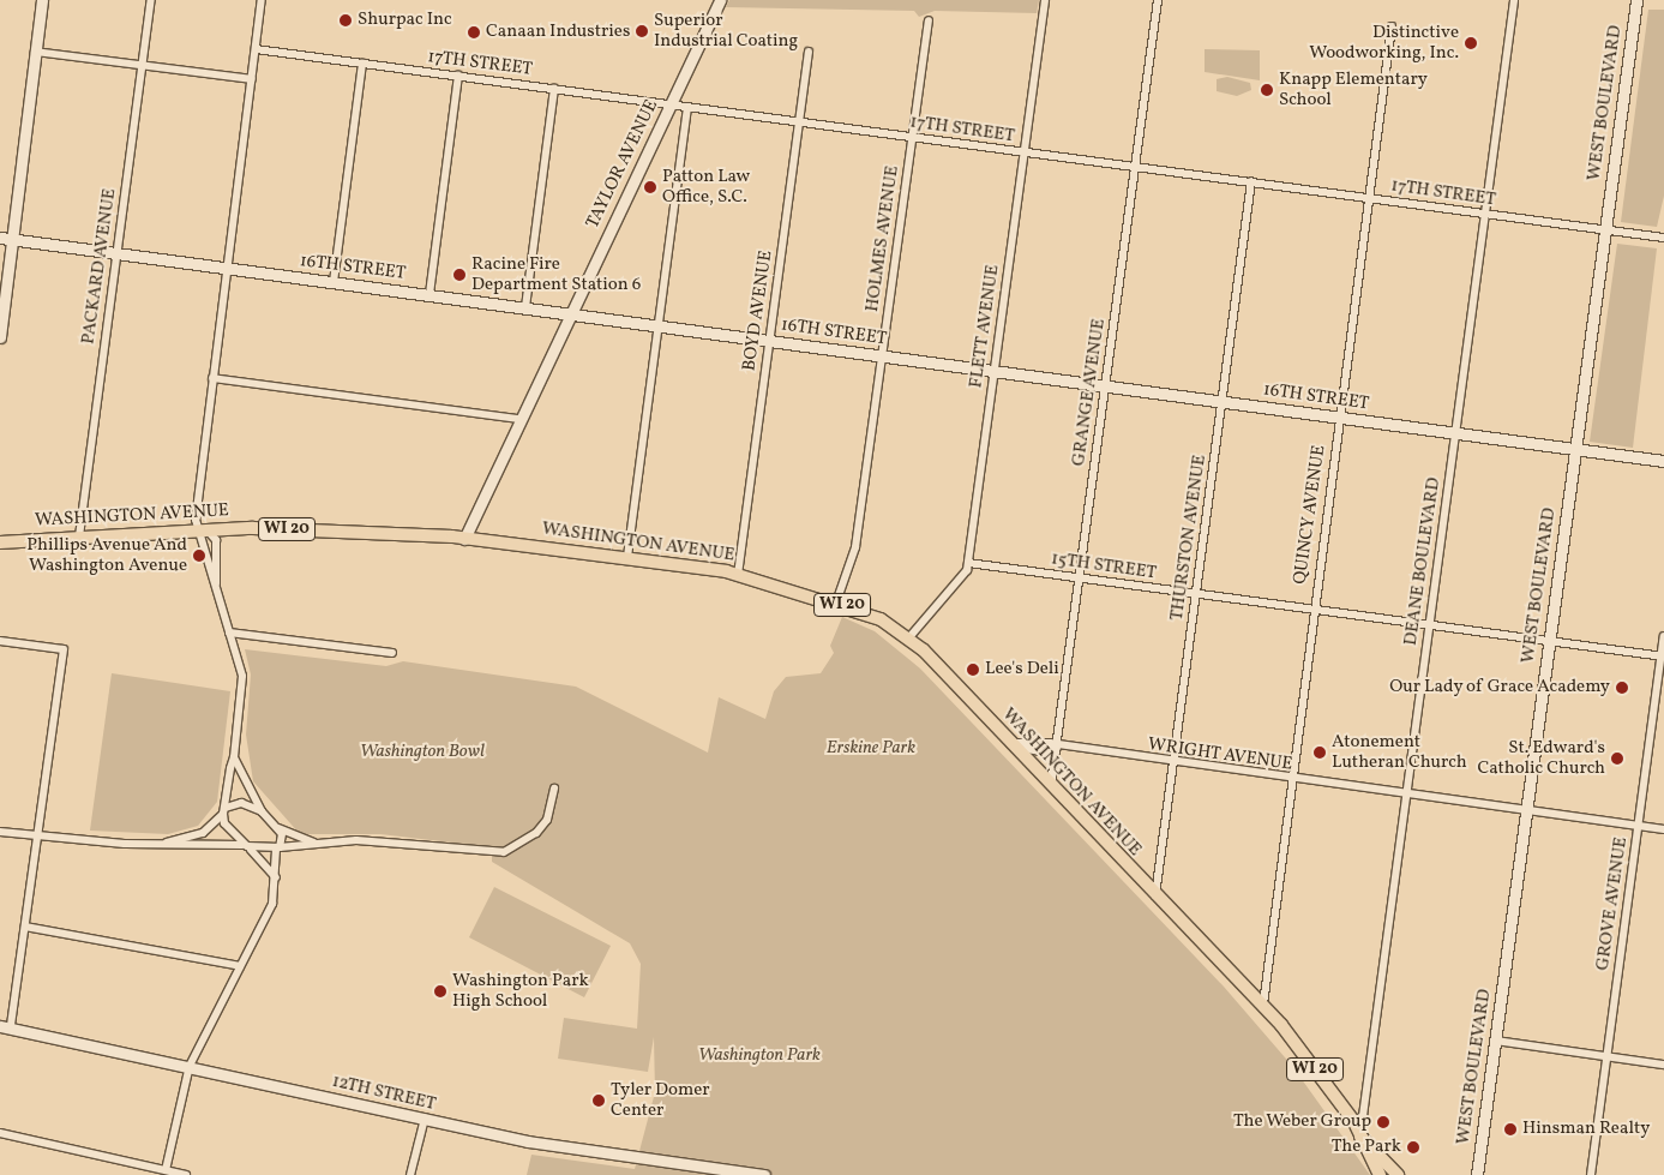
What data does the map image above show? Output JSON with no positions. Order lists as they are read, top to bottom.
{
  "streets": {
    "main road": ["WASHINGTON AVENUE", "WI 20"],
    "street": [
      "17TH STREET",
      "WEST BOULEVARD",
      "TAYLOR AVENUE",
      "HOLMES AVENUE",
      "PACKARD AVENUE",
      "16TH STREET",
      "BOYD AVENUE",
      "FLETT AVENUE",
      "GRANGE AVENUE",
      "QUINCY AVENUE",
      "THURSTON AVENUE",
      "DEANE BOULEVARD",
      "15TH STREET",
      "WRIGHT AVENUE",
      "GROVE AVENUE",
      "12TH STREET"
    ]
  },
  "crossings": [
    ["17TH STREET", "WEST BOULEVARD"],
    ["17TH STREET", "TAYLOR AVENUE"],
    ["17TH STREET", "HOLMES AVENUE"],
    ["17TH STREET", "BOYD AVENUE"],
    ["17TH STREET", "FLETT AVENUE"],
    ["17TH STREET", "GRANGE AVENUE"],
    ["17TH STREET", "QUINCY AVENUE"],
    ["17TH STREET", "THURSTON AVENUE"],
    ["17TH STREET", "DEANE BOULEVARD"],
    ["WEST BOULEVARD", "16TH STREET"],
    ["WEST BOULEVARD", "15TH STREET"],
    ["WEST BOULEVARD", "WRIGHT AVENUE"],
    ["TAYLOR AVENUE", "16TH STREET"],
    ["TAYLOR AVENUE", "WASHINGTON AVENUE"],
    ["HOLMES AVENUE", "16TH STREET"],
    ["HOLMES AVENUE", "WASHINGTON AVENUE"],
    ["PACKARD AVENUE", "16TH STREET"],
    ["PACKARD AVENUE", "WASHINGTON AVENUE"],
    ["16TH STREET", "BOYD AVENUE"],
    ["16TH STREET", "FLETT AVENUE"],
    ["16TH STREET", "GRANGE AVENUE"],
    ["16TH STREET", "QUINCY AVENUE"],
    ["16TH STREET", "THURSTON AVENUE"],
    ["16TH STREET", "DEANE BOULEVARD"],
    ["BOYD AVENUE", "WASHINGTON AVENUE"],
    ["FLETT AVENUE", "15TH STREET"],
    ["GRANGE AVENUE", "WASHINGTON AVENUE"],
    ["GRANGE AVENUE", "15TH STREET"],
    ["GRANGE AVENUE", "WRIGHT AVENUE"],
    ["QUINCY AVENUE", "WASHINGTON AVENUE"],
    ["QUINCY AVENUE", "15TH STREET"],
    ["QUINCY AVENUE", "WRIGHT AVENUE"],
    ["WASHINGTON AVENUE", "THURSTON AVENUE"],
    ["WASHINGTON AVENUE", "DEANE BOULEVARD"],
    ["WASHINGTON AVENUE", "WRIGHT AVENUE"],
    ["THURSTON AVENUE", "15TH STREET"],
    ["THURSTON AVENUE", "WRIGHT AVENUE"],
    ["DEANE BOULEVARD", "15TH STREET"],
    ["DEANE BOULEVARD", "WRIGHT AVENUE"],
    ["15TH STREET", "GROVE AVENUE"],
    ["WRIGHT AVENUE", "GROVE AVENUE"]
  ],
  "parks": ["Erskine Park", "Washington Bowl", "Washington Park"],
  "places": [
    "Shurpac Inc",
    "Superior Industrial Coating",
    "Canaan Industries",
    "Distinctive Woodworking, Inc.",
    "Knapp Elementary School",
    "Patton Law Office, S.C.",
    "Racine Fire Department Station 6",
    "Phillips Avenue And Washington Avenue",
    "Lee's Deli",
    "Our Lady of Grace Academy",
    "Atonement Lutheran Church",
    "St. Edward's Catholic Church",
    "Washington Park High School",
    "Tyler Domer Center",
    "The Weber Group",
    "Hinsman Realty",
    "The Park"
  ]
}
